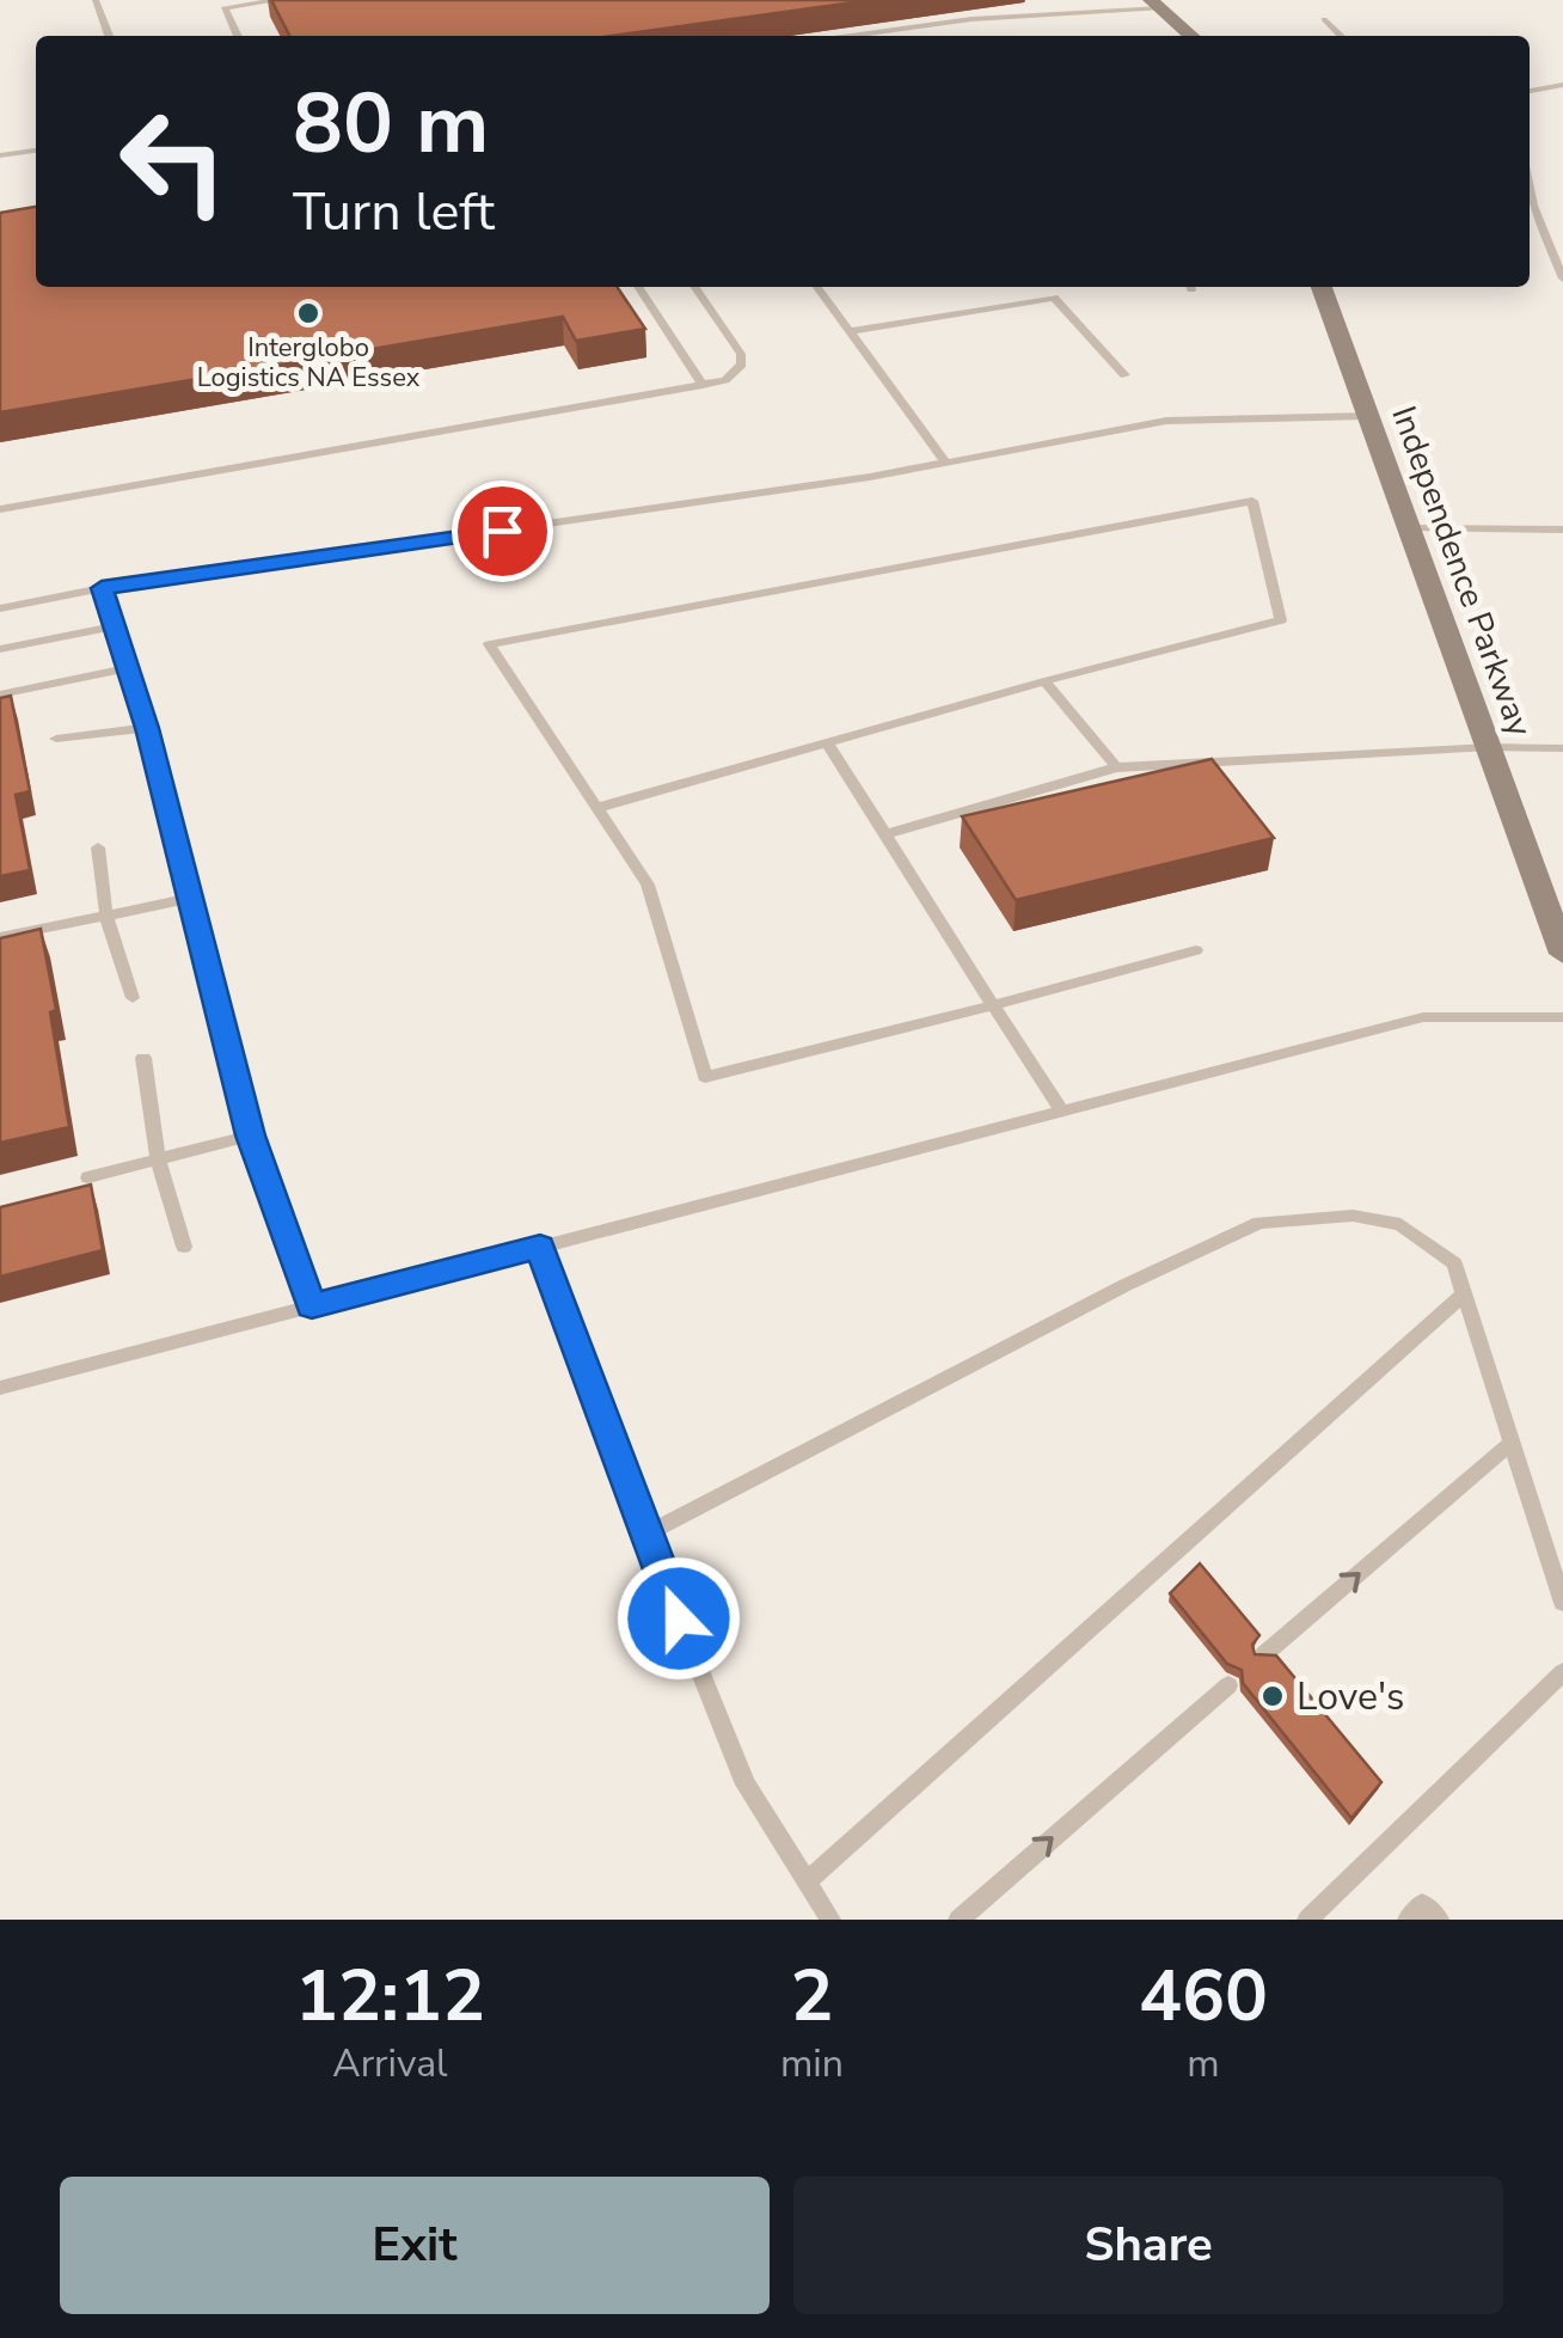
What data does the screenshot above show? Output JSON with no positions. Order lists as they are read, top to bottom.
{
  "streets": {
    "main road": ["Independence Parkway"]
  },
  "places": ["Interglobo Logistics NA Essex", "Love's"],
  "page": {
    "turn": ["80 m", "Turn left"],
    "eta": [
      "12:12",
      "Arrival",
      "2",
      "min",
      "460",
      "m"
    ],
    "buttons": ["Exit", "Share"]
  }
}
